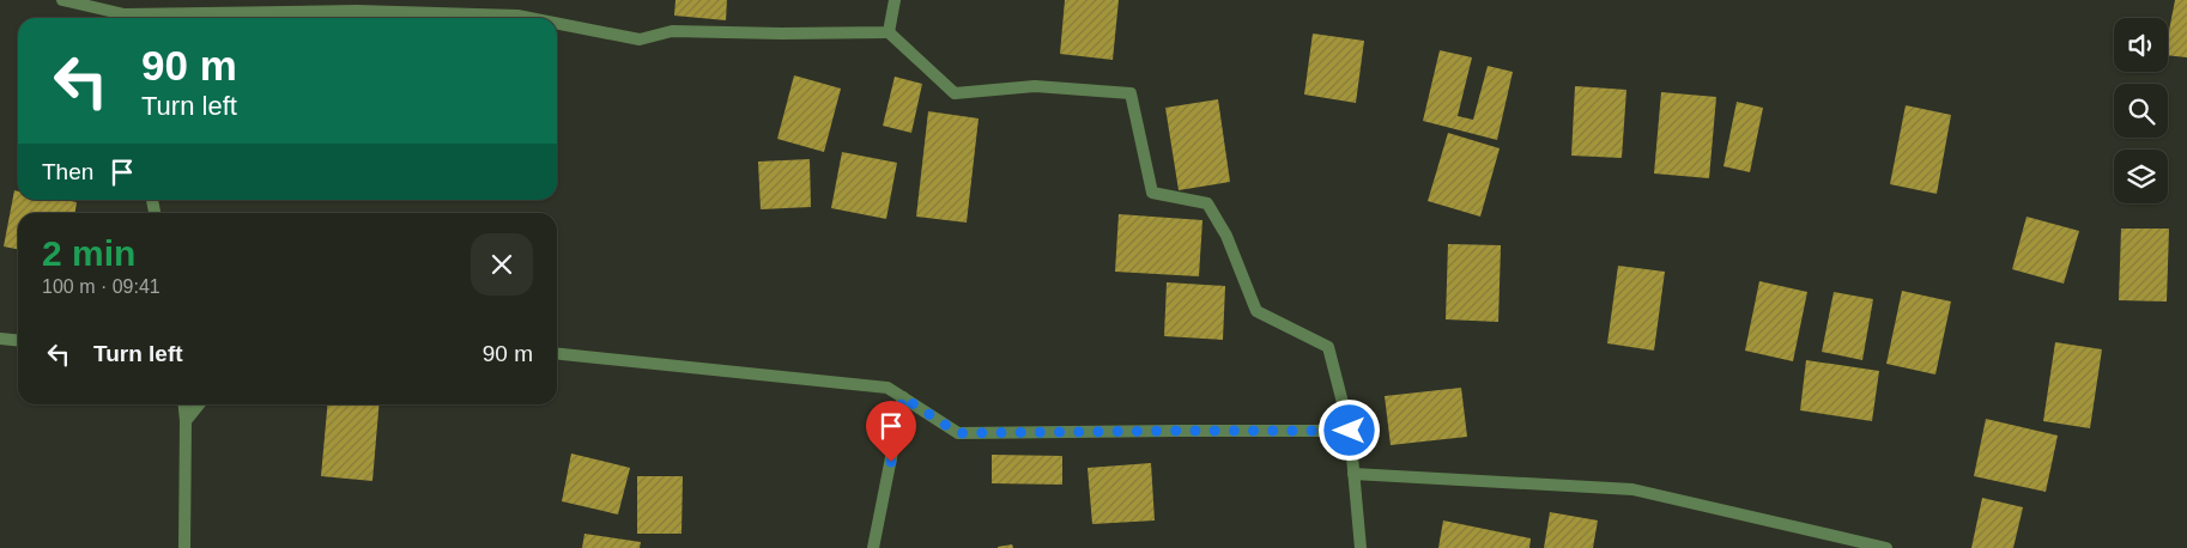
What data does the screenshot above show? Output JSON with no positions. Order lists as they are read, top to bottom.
{
  "page": {
    "turn": ["90 m", "Turn left"],
    "then": "Then",
    "heading": ["2 min", "100 m · 09:41"],
    "list": [
      {
        "name": "Turn left",
        "value": "90 m"
      }
    ]
  }
}
